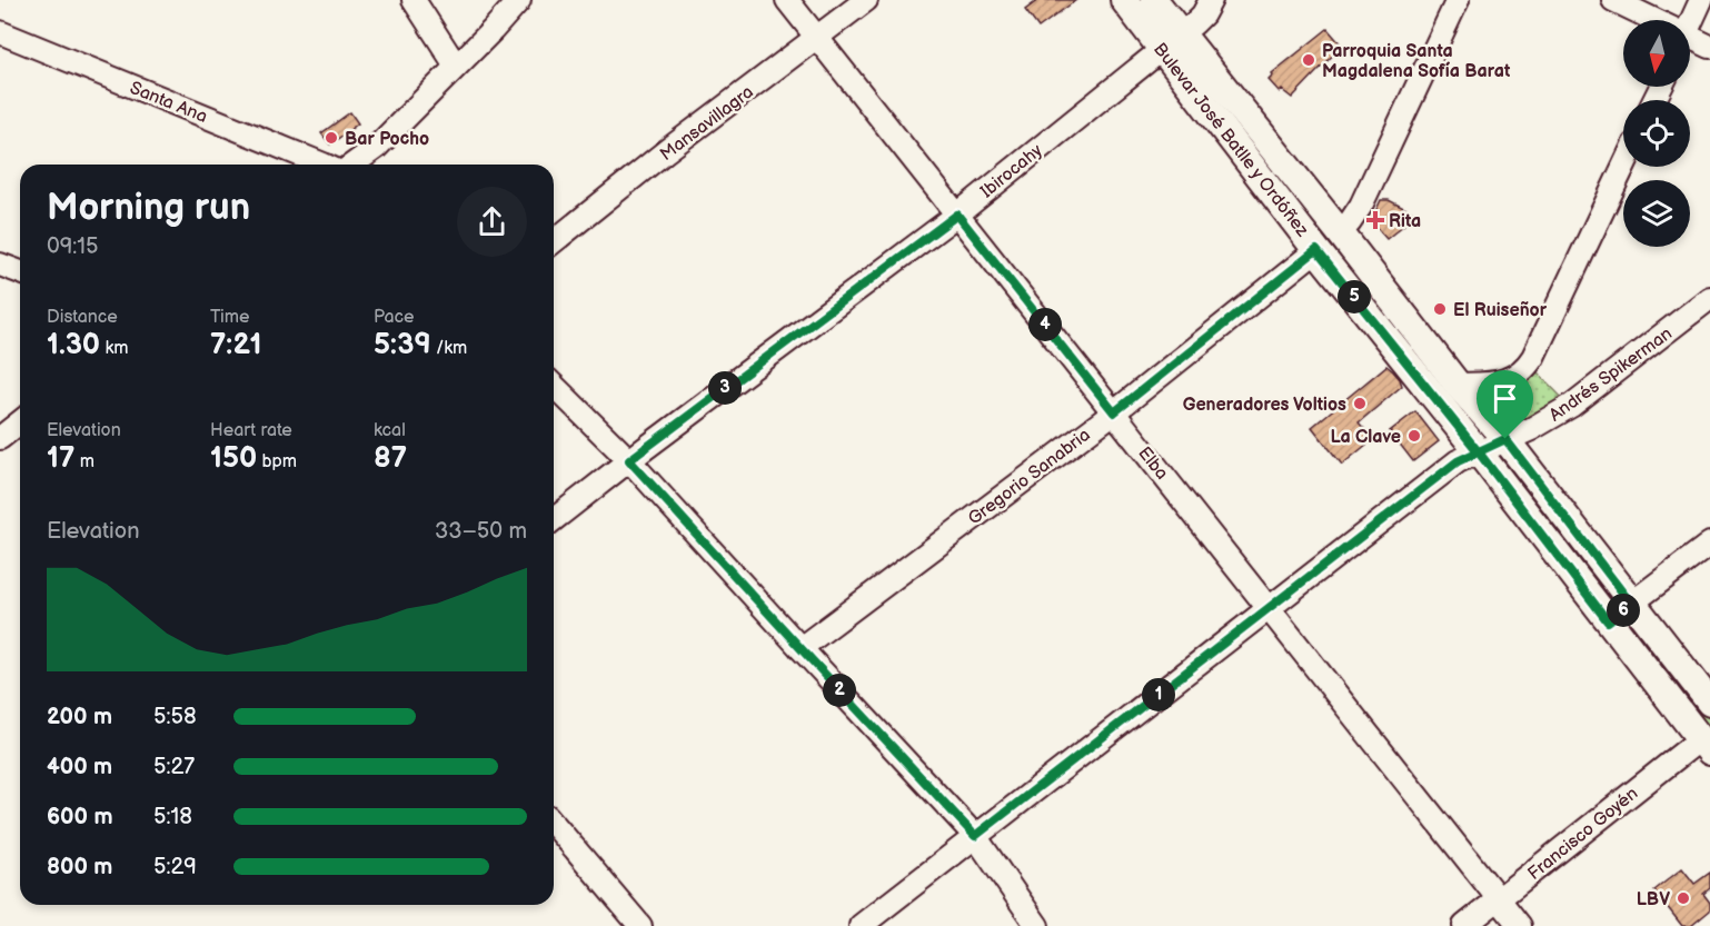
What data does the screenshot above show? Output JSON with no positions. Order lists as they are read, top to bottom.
{
  "streets": {
    "main road": ["Bulevar José Batlle y Ordóñez"],
    "street": [
      "Santa Ana",
      "Mansavillagra",
      "Ibirocahy",
      "Andrés Spikerman",
      "Elba",
      "Gregorio Sanabria",
      "Francisco Goyén"
    ]
  },
  "crossings": [
    ["Mansavillagra", "Elba"],
    ["Bulevar José Batlle y Ordóñez", "Ibirocahy"],
    ["Bulevar José Batlle y Ordóñez", "Andrés Spikerman"],
    ["Bulevar José Batlle y Ordóñez", "Gregorio Sanabria"],
    ["Bulevar José Batlle y Ordóñez", "Francisco Goyén"],
    ["Ibirocahy", "Elba"],
    ["Andrés Spikerman", "Elba"],
    ["Elba", "Gregorio Sanabria"],
    ["Elba", "Francisco Goyén"]
  ],
  "places": {
    "other": [
      "Parroquia Santa Magdalena Sofía Barat",
      "Bar Pocho",
      "El Ruiseñor",
      "Generadores Voltios",
      "La Clave",
      "LBV"
    ],
    "health": ["Rita"]
  },
  "north": "bottom",
  "page": {
    "heading": ["Morning run", "09:15"],
    "stats": [
      ["Distance", "1.30 km"],
      ["Time", "7:21"],
      ["Pace", "5:39 /km"],
      ["Elevation", "17 m"],
      ["Heart rate", "150 bpm"],
      ["kcal", "87"]
    ],
    "pins": [
      "5",
      "4",
      "3",
      "6",
      "2",
      "1"
    ],
    "chart": ["Elevation", "33–50 m"],
    "list": [
      {
        "name": "200 m",
        "note": "5:58"
      },
      {
        "name": "400 m",
        "note": "5:27"
      },
      {
        "name": "600 m",
        "note": "5:18"
      },
      {
        "name": "800 m",
        "note": "5:29"
      }
    ]
  }
}
